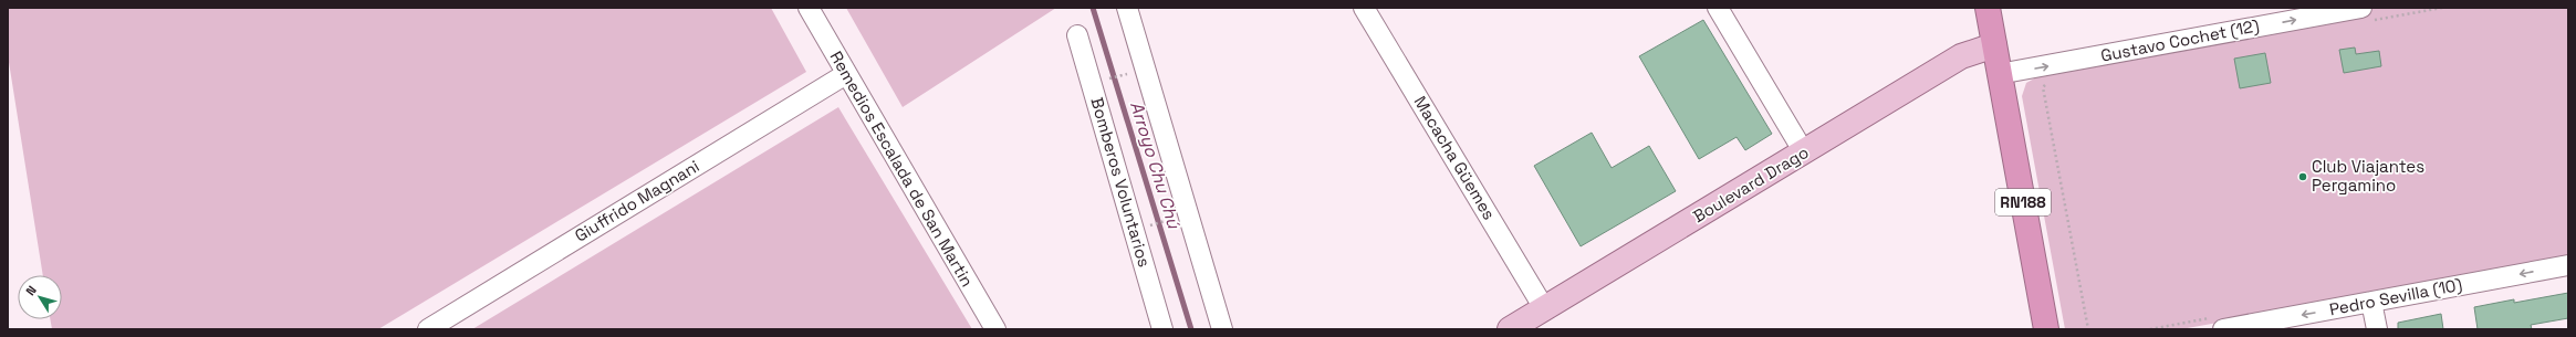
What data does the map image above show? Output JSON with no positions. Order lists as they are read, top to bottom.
{
  "streets": {
    "highway": ["RN188"],
    "main road": ["Boulevard Drago"],
    "street": [
      "Gustavo Cochet (12)",
      "Macacha Güemes",
      "Remedios Escalada de San Martin",
      "Bomberos Voluntarios",
      "Giuffrido Magnani",
      "Pedro Sevilla (10)"
    ]
  },
  "crossings": [
    ["Gustavo Cochet (12)", "RN188"],
    ["Macacha Güemes", "Boulevard Drago"],
    ["Remedios Escalada de San Martin", "Giuffrido Magnani"],
    ["Boulevard Drago", "RN188"]
  ],
  "one_way": ["Gustavo Cochet (12)", "Pedro Sevilla (10)"],
  "water": ["Arroyo Chu Chú"],
  "places": ["Club Viajantes Pergamino"],
  "north": "top left"
}
